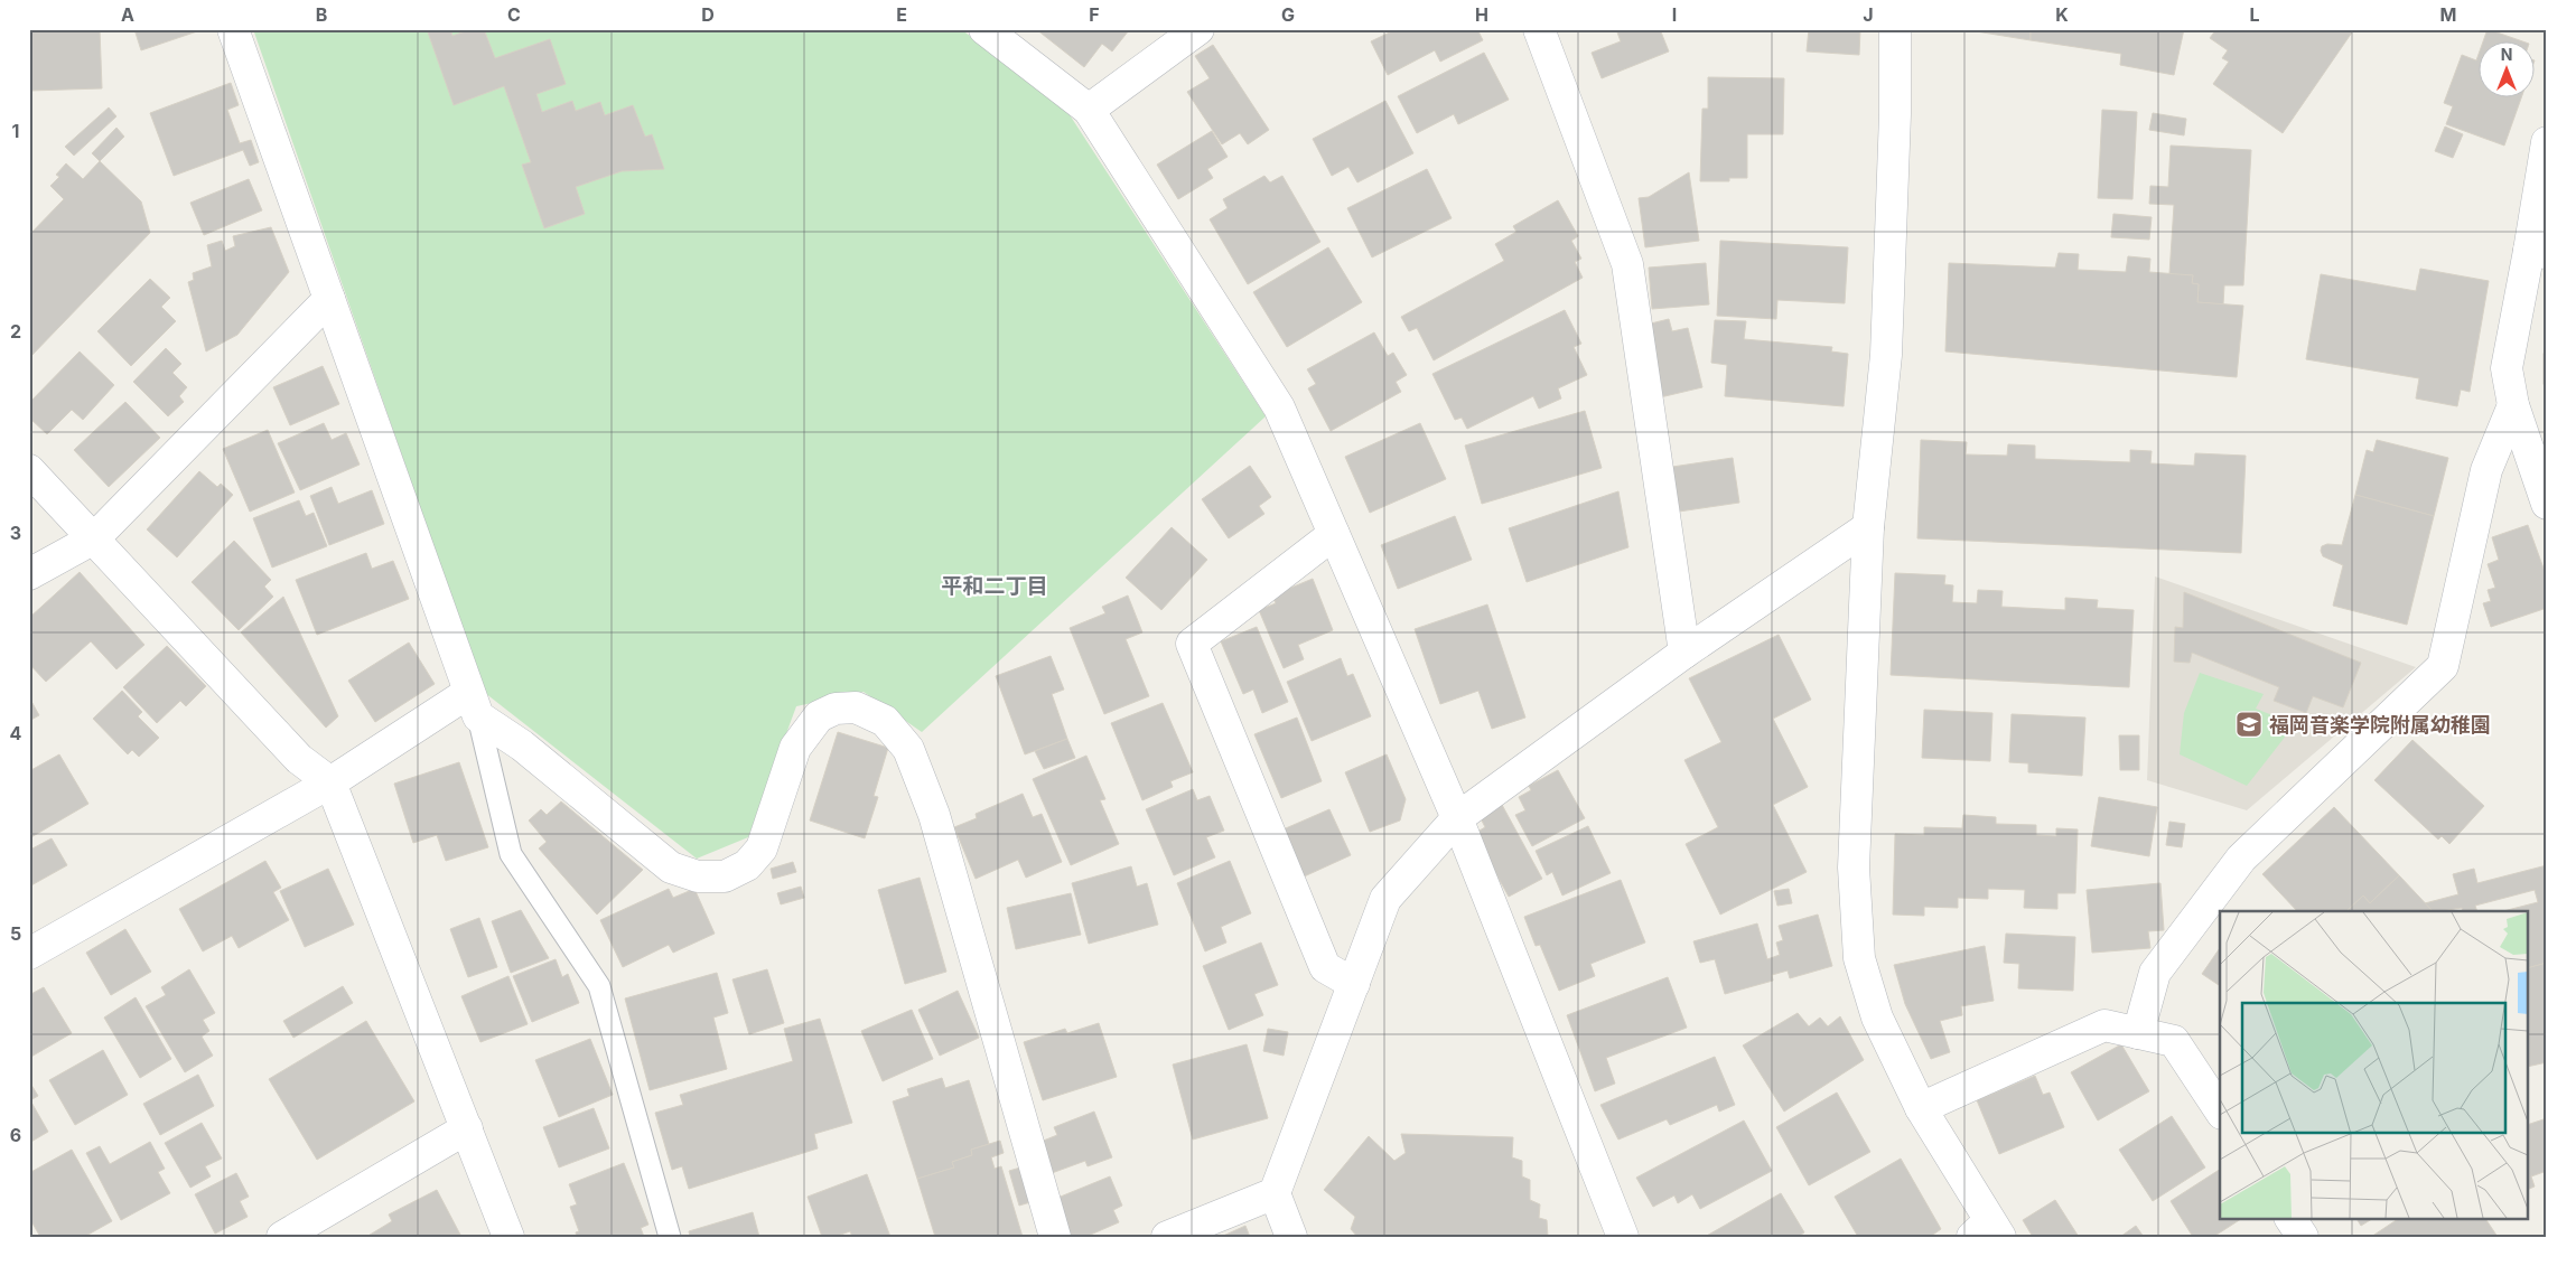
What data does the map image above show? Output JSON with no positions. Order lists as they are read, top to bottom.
{
  "districts": ["平和二丁目"],
  "places": {
    "school or university": ["福岡音楽学院附属幼稚園"]
  },
  "north": "top",
  "grid": {
    "columns": [
      "A",
      "B",
      "C",
      "D",
      "E",
      "F",
      "G",
      "H",
      "I",
      "J",
      "K",
      "L",
      "M"
    ],
    "rows": [
      "1",
      "2",
      "3",
      "4",
      "5",
      "6"
    ]
  }
}
